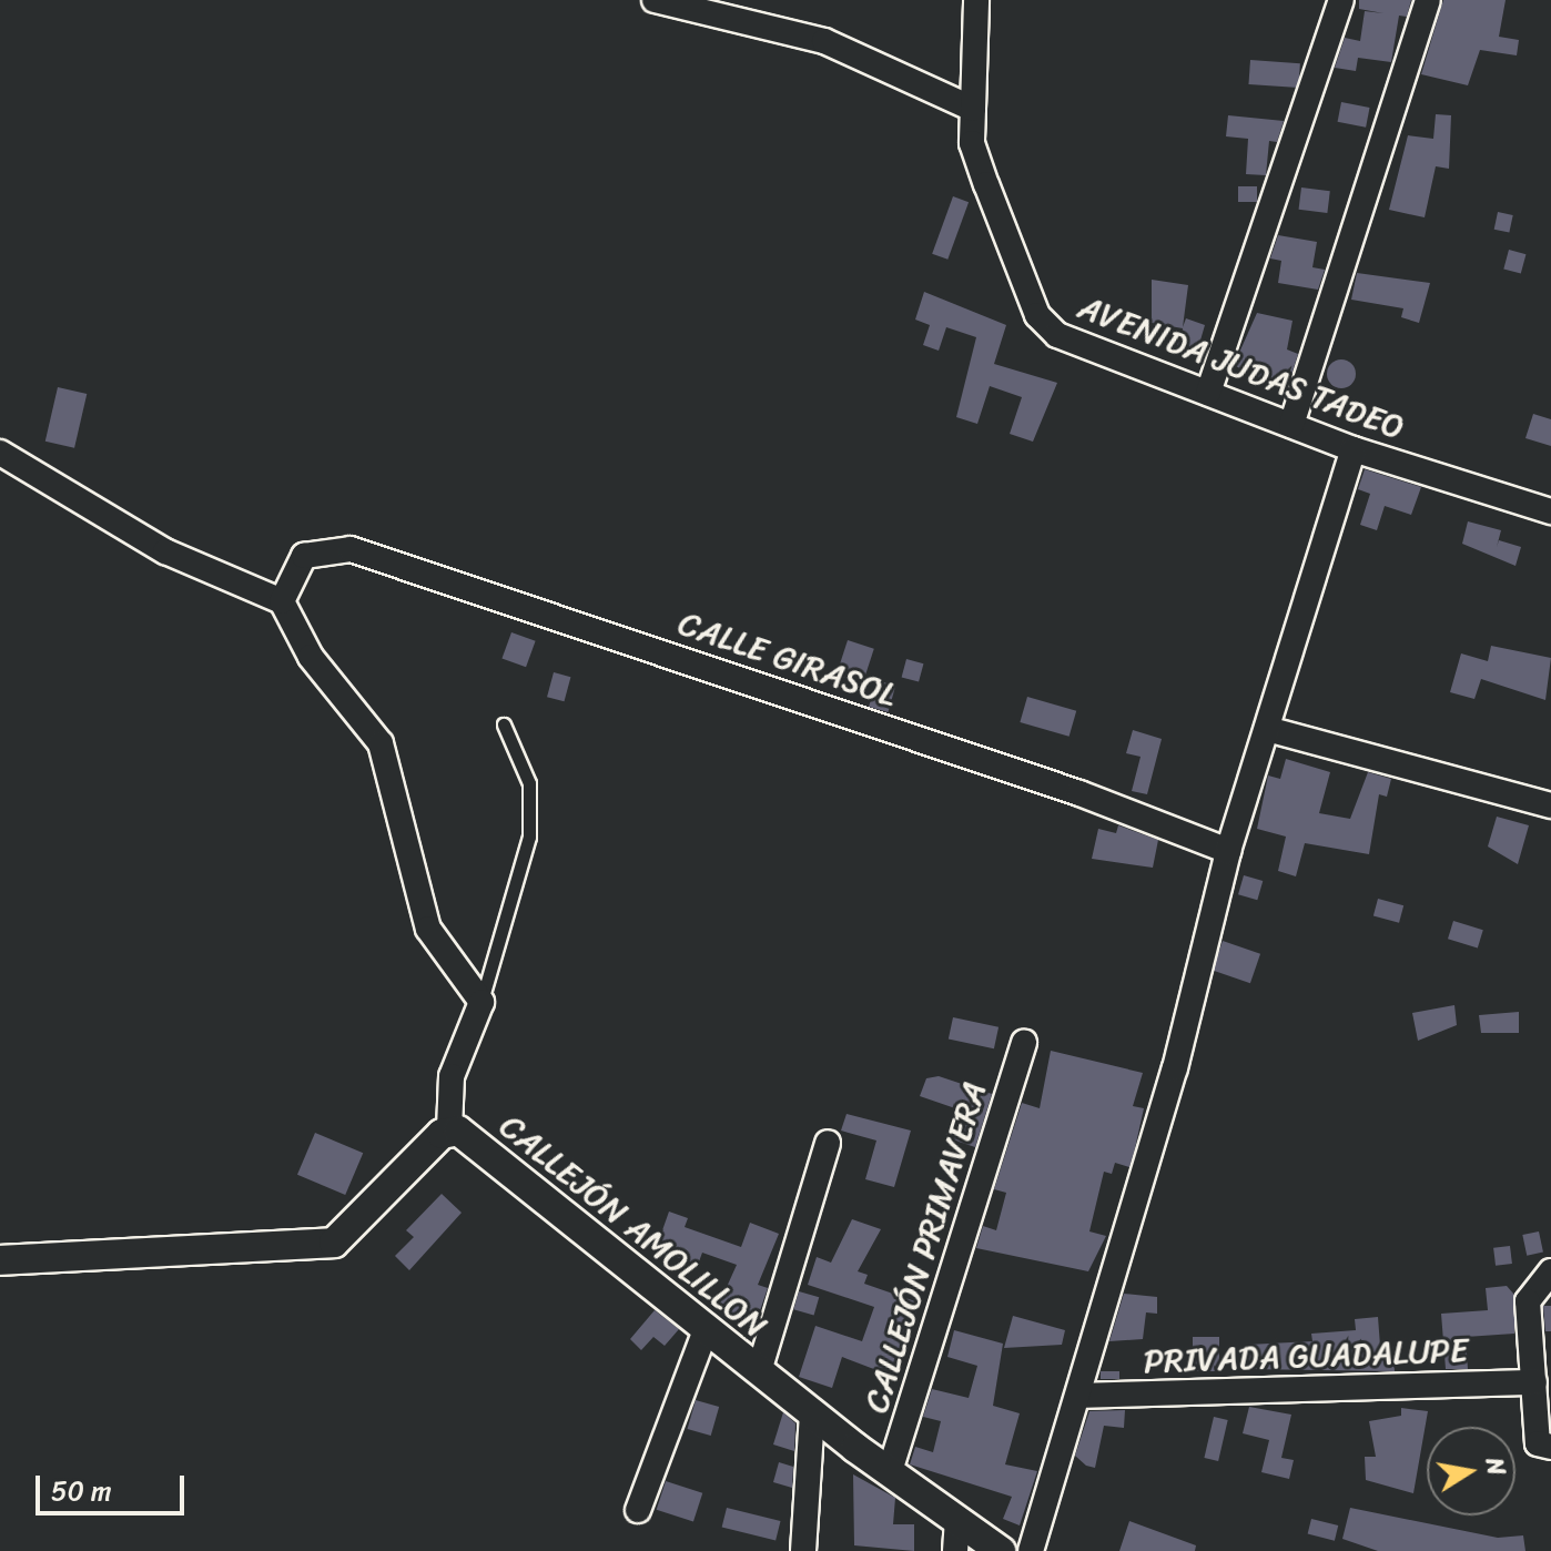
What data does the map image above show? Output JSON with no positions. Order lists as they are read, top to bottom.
{
  "streets": {
    "street": [
      "AVENIDA JUDAS TADEO",
      "CALLE GIRASOL",
      "CALLEJÓN AMOLILLON",
      "CALLEJÓN PRIMAVERA",
      "PRIVADA GUADALUPE"
    ]
  },
  "crossings": [
    ["CALLEJÓN AMOLILLON", "CALLEJÓN PRIMAVERA"]
  ],
  "scale_bar": "50 m",
  "north": "right"
}
